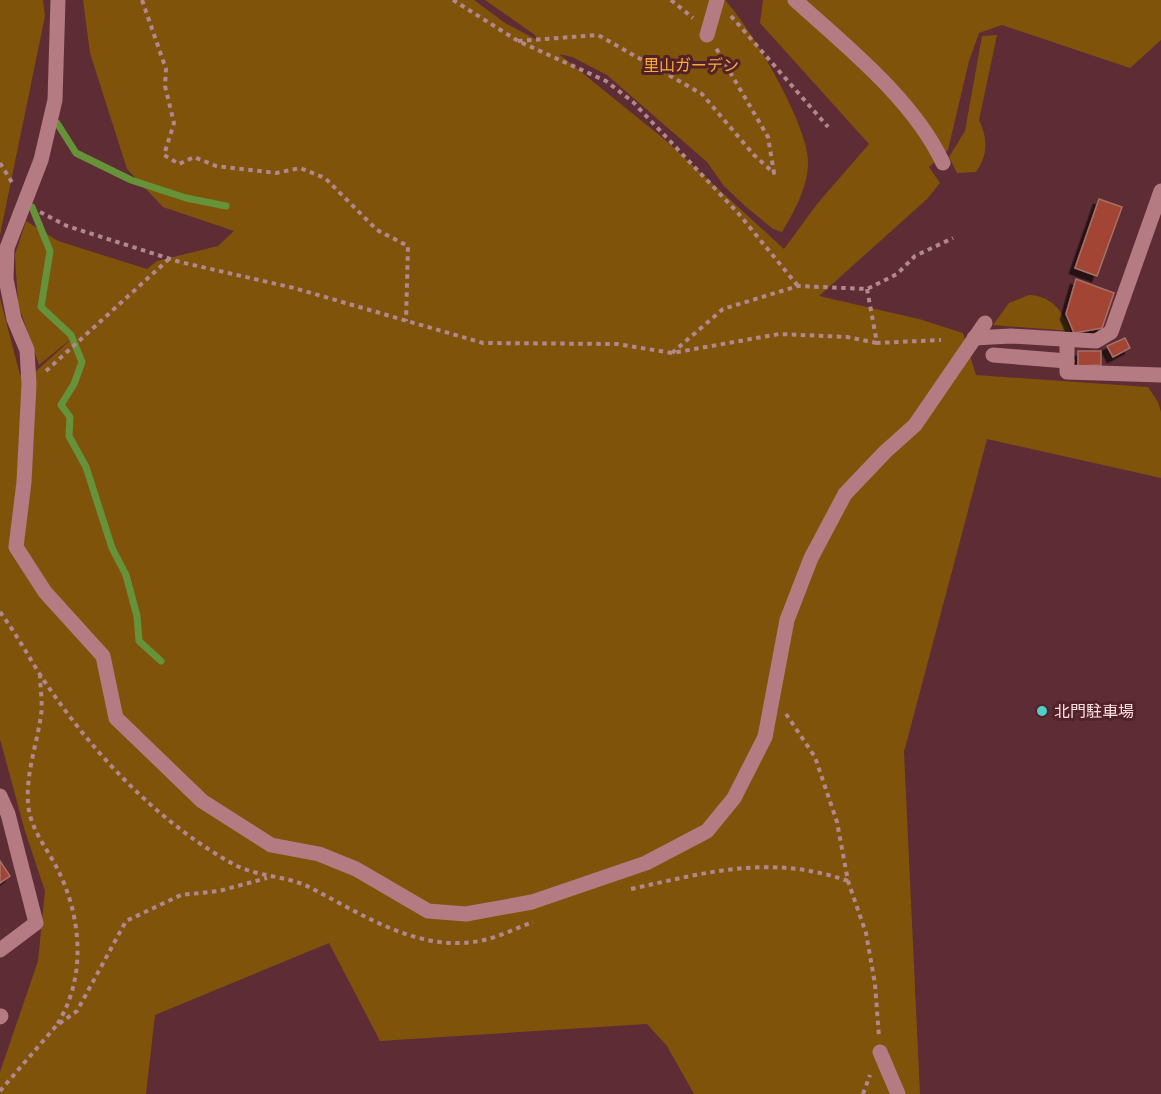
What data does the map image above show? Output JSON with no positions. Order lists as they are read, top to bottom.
{
  "parks": ["里山ガーデン"],
  "places": ["北門駐車場"]
}
